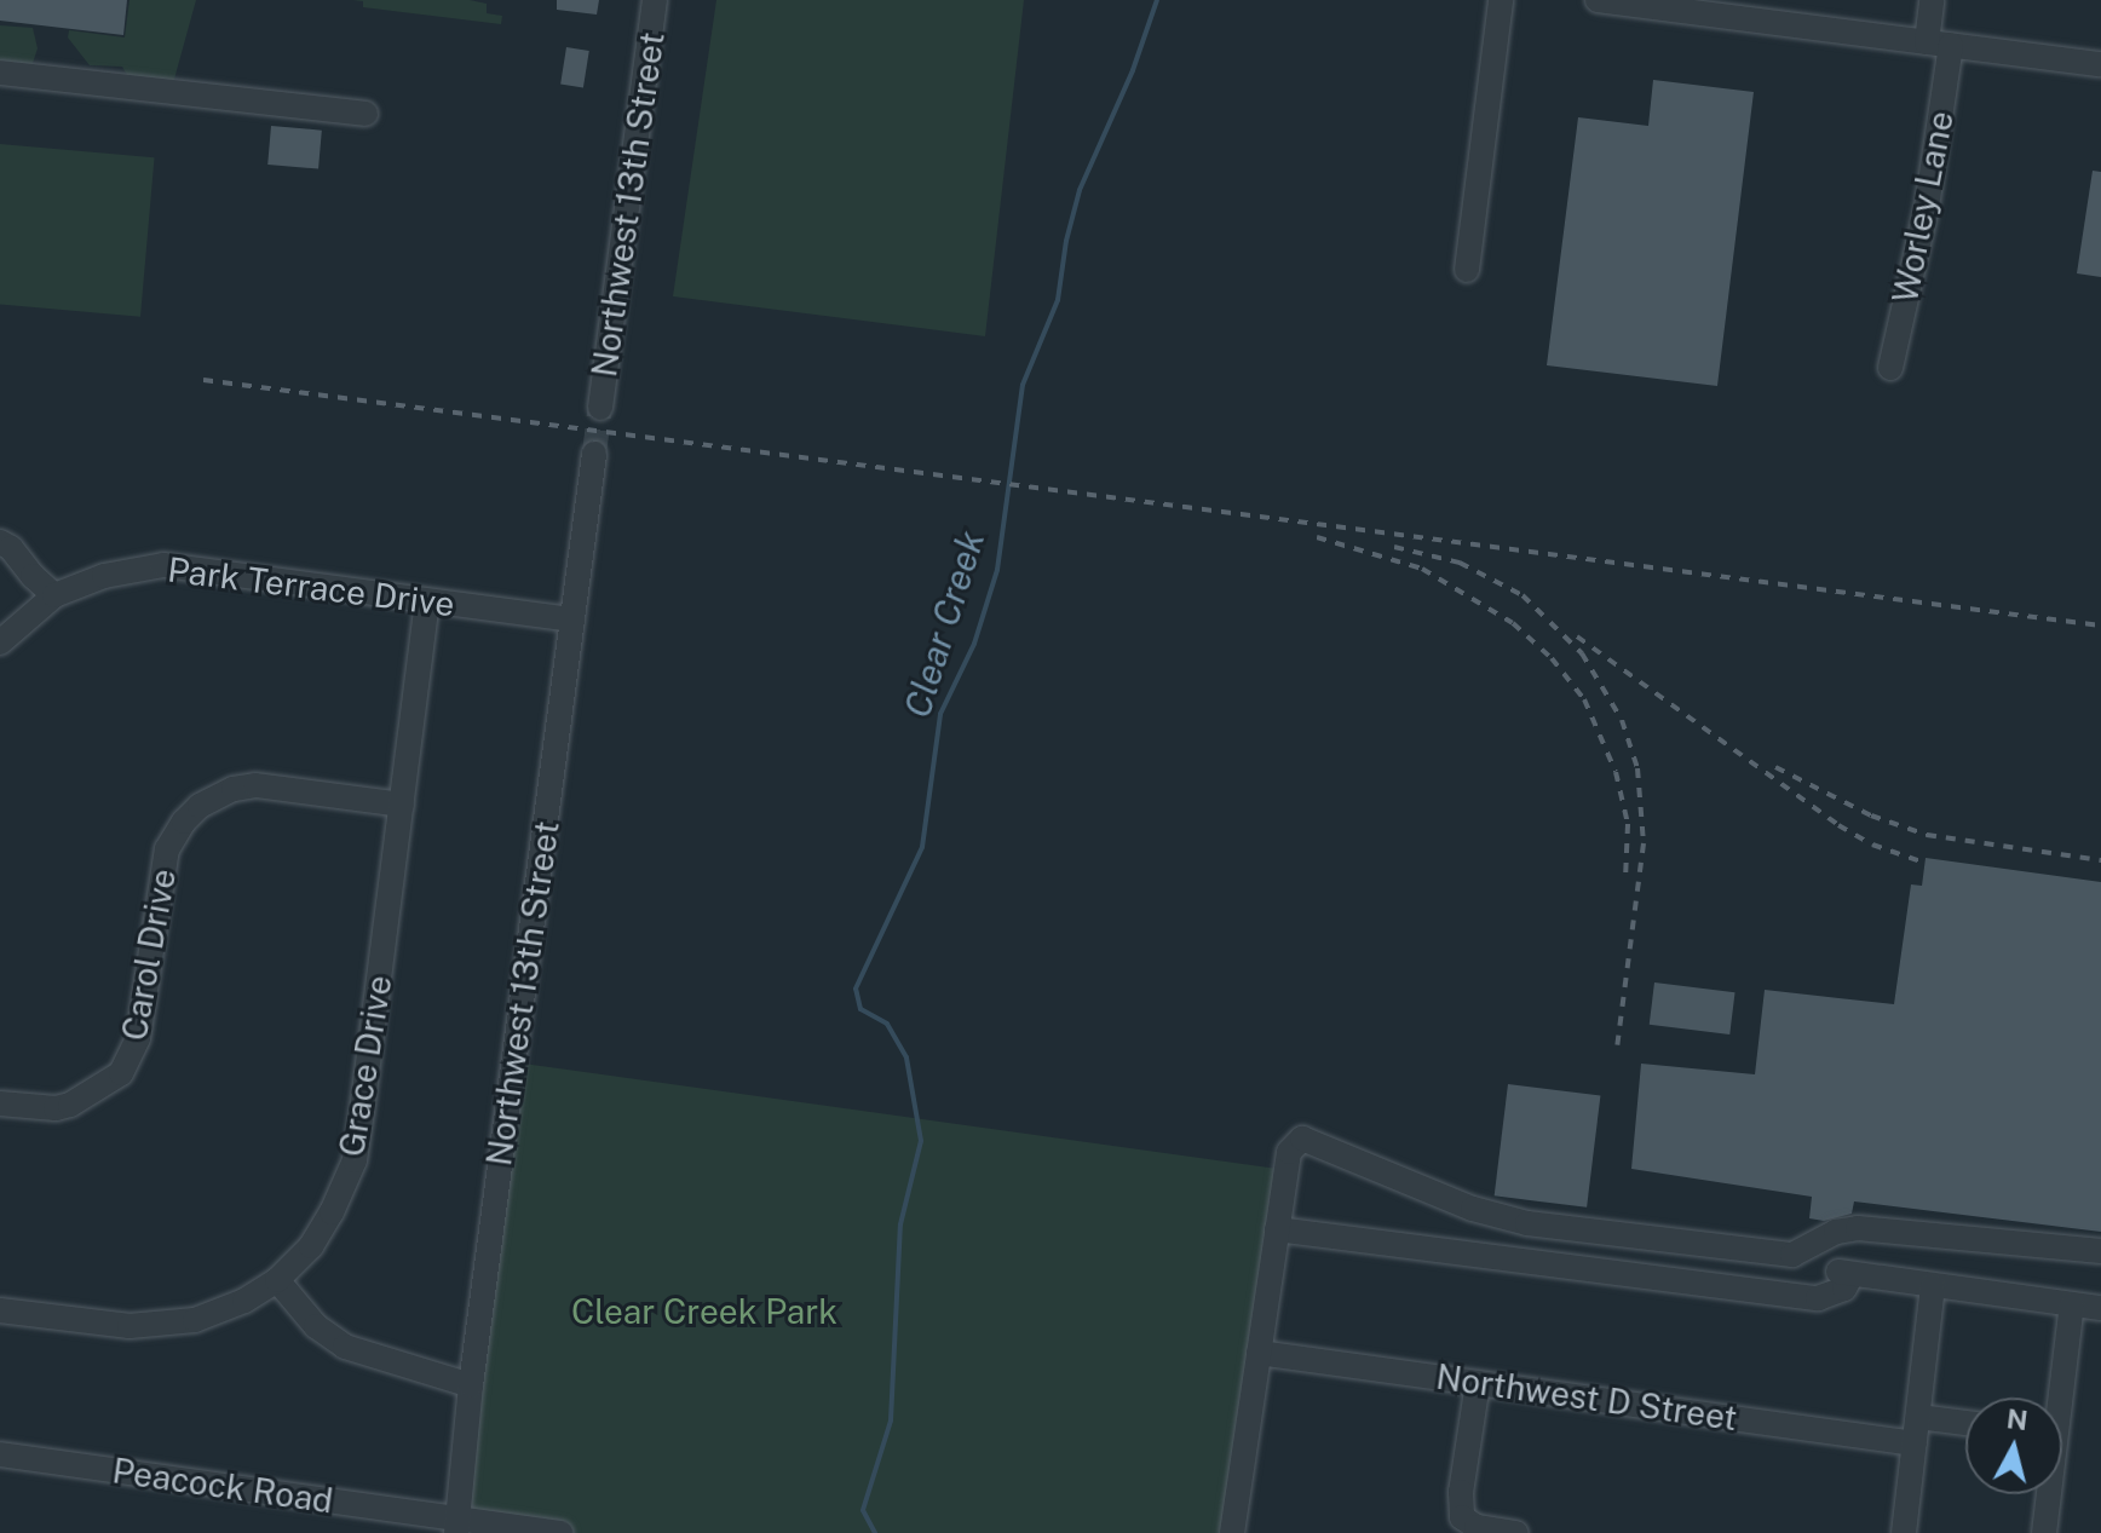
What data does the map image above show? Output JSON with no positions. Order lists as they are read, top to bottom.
{
  "streets": {
    "street": [
      "Northwest 13th Street",
      "Worley Lane",
      "Park Terrace Drive",
      "Carol Drive",
      "Grace Drive",
      "Northwest D Street",
      "Peacock Road"
    ]
  },
  "crossings": [
    ["Northwest 13th Street", "Park Terrace Drive"],
    ["Northwest 13th Street", "Peacock Road"],
    ["Park Terrace Drive", "Grace Drive"],
    ["Carol Drive", "Grace Drive"]
  ],
  "water": ["Clear Creek"],
  "parks": ["Clear Creek Park"],
  "north": "top"
}
